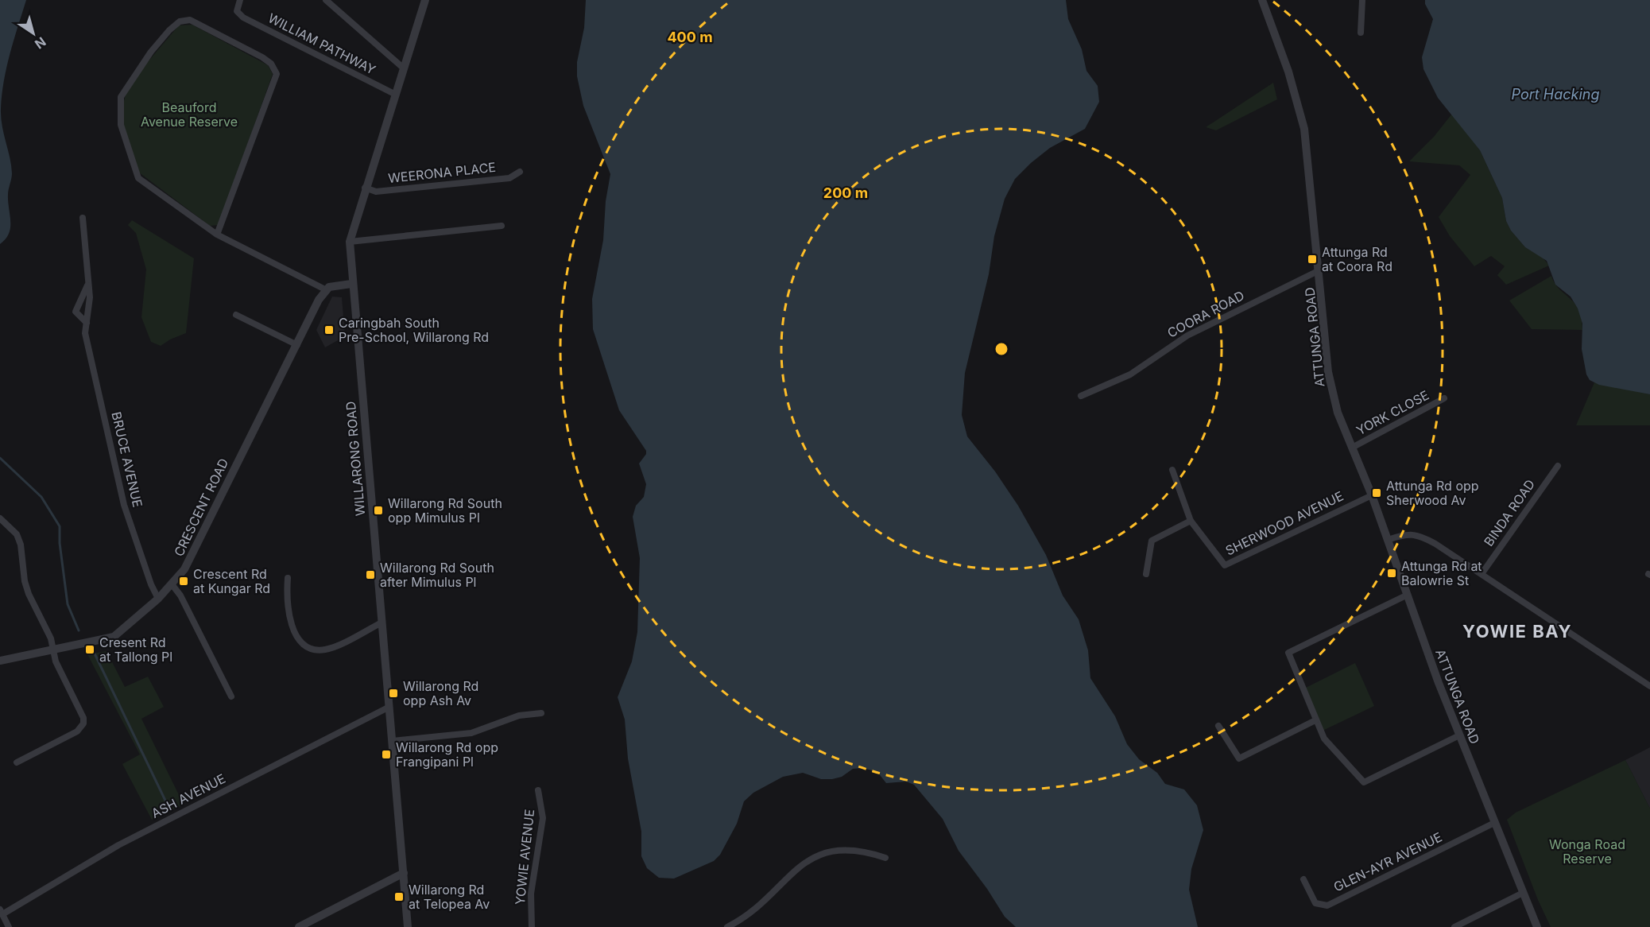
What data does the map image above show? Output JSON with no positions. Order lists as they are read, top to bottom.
{
  "streets": {
    "street": [
      "WILLIAM PATHWAY",
      "WEERONA PLACE",
      "COORA ROAD",
      "ATTUNGA ROAD",
      "YORK CLOSE",
      "WILLARONG ROAD",
      "BRUCE AVENUE",
      "CRESCENT ROAD",
      "BINDA ROAD",
      "SHERWOOD AVENUE",
      "ASH AVENUE",
      "YOWIE AVENUE",
      "GLEN-AYR AVENUE"
    ]
  },
  "crossings": [
    ["WILLIAM PATHWAY", "WILLARONG ROAD"],
    ["WEERONA PLACE", "WILLARONG ROAD"],
    ["COORA ROAD", "ATTUNGA ROAD"],
    ["ATTUNGA ROAD", "YORK CLOSE"],
    ["ATTUNGA ROAD", "SHERWOOD AVENUE"],
    ["ATTUNGA ROAD", "GLEN-AYR AVENUE"],
    ["WILLARONG ROAD", "ASH AVENUE"],
    ["BRUCE AVENUE", "CRESCENT ROAD"]
  ],
  "districts": ["YOWIE BAY"],
  "water": ["Port Hacking"],
  "parks": ["Beauford Avenue Reserve", "Wonga Road Reserve"],
  "places": {
    "transit": [
      "Attunga Rd at Coora Rd",
      "Caringbah South Pre-School, Willarong Rd",
      "Attunga Rd opp Sherwood Av",
      "Willarong Rd South opp Mimulus Pl",
      "Attunga Rd at Balowrie St",
      "Willarong Rd South after Mimulus Pl",
      "Crescent Rd at Kungar Rd",
      "Cresent Rd at Tallong Pl",
      "Willarong Rd opp Ash Av",
      "Willarong Rd opp Frangipani Pl",
      "Willarong Rd at Telopea Av"
    ]
  },
  "north": "bottom right",
  "rings": ["400 m", "200 m"]
}
